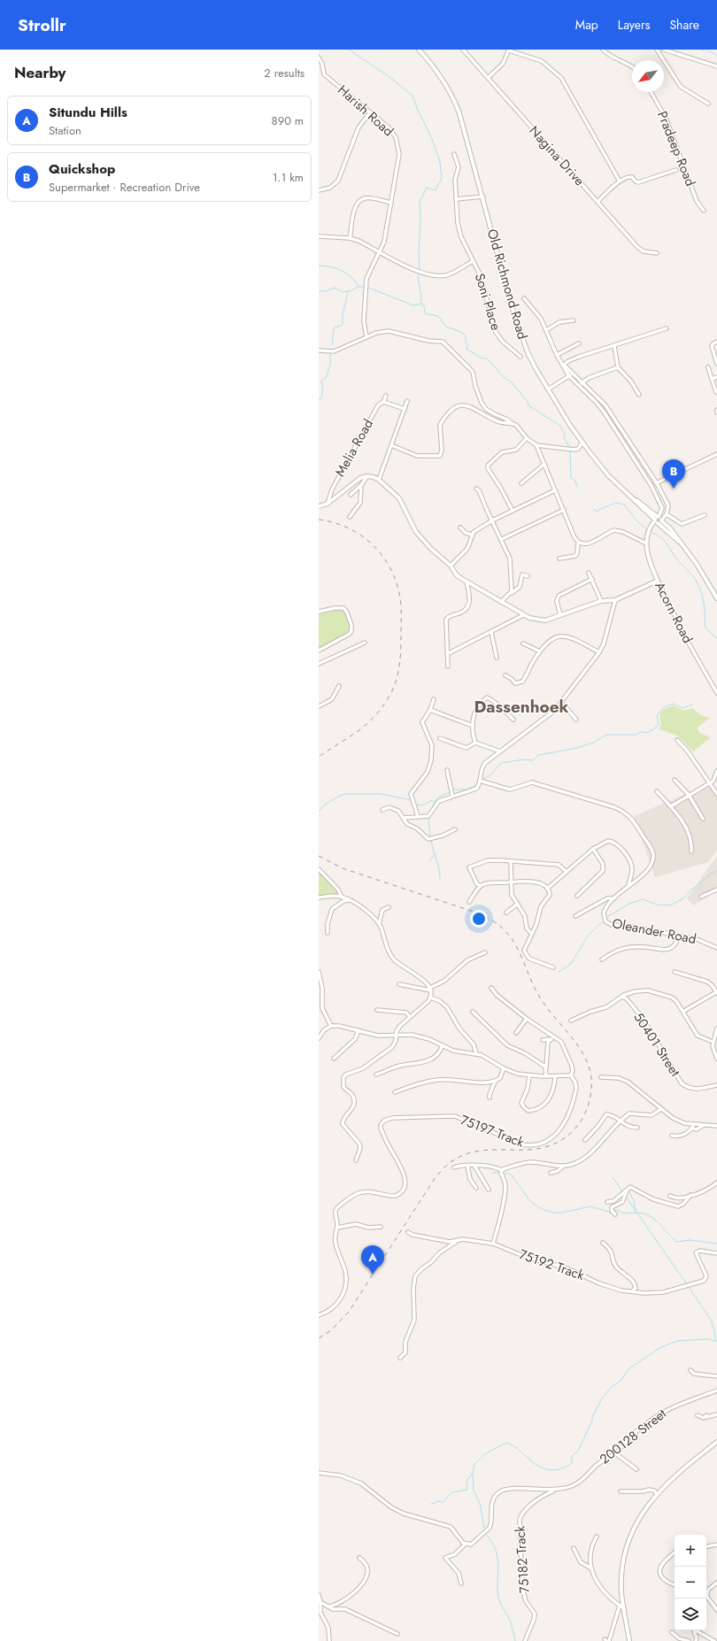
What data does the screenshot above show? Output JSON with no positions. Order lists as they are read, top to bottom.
{
  "streets": {
    "street": [
      "Harish Road",
      "Pradeep Road",
      "Nagina Drive",
      "Old Richmond Road",
      "Soni Place",
      "Melia Road",
      "Acorn Road",
      "Oleander Road",
      "50401 Street",
      "75197 Track",
      "75192 Track",
      "200128 Street",
      "75182 Track"
    ]
  },
  "crossings": [
    ["Old Richmond Road", "Acorn Road"],
    ["200128 Street", "75182 Track"]
  ],
  "districts": ["Dassenhoek"],
  "north": "bottom left",
  "page": {
    "header": "Strollr",
    "nav": ["Map", "Layers", "Share"],
    "heading": ["Nearby", "2 results"],
    "list": [
      {
        "mark": "A",
        "name": "Situndu Hills",
        "note": "Station",
        "value": "890 m"
      },
      {
        "mark": "B",
        "name": "Quickshop",
        "note": "Supermarket · Recreation Drive",
        "value": "1.1 km"
      }
    ],
    "pins": ["B", "A"],
    "map_buttons": ["+", "−"]
  }
}
